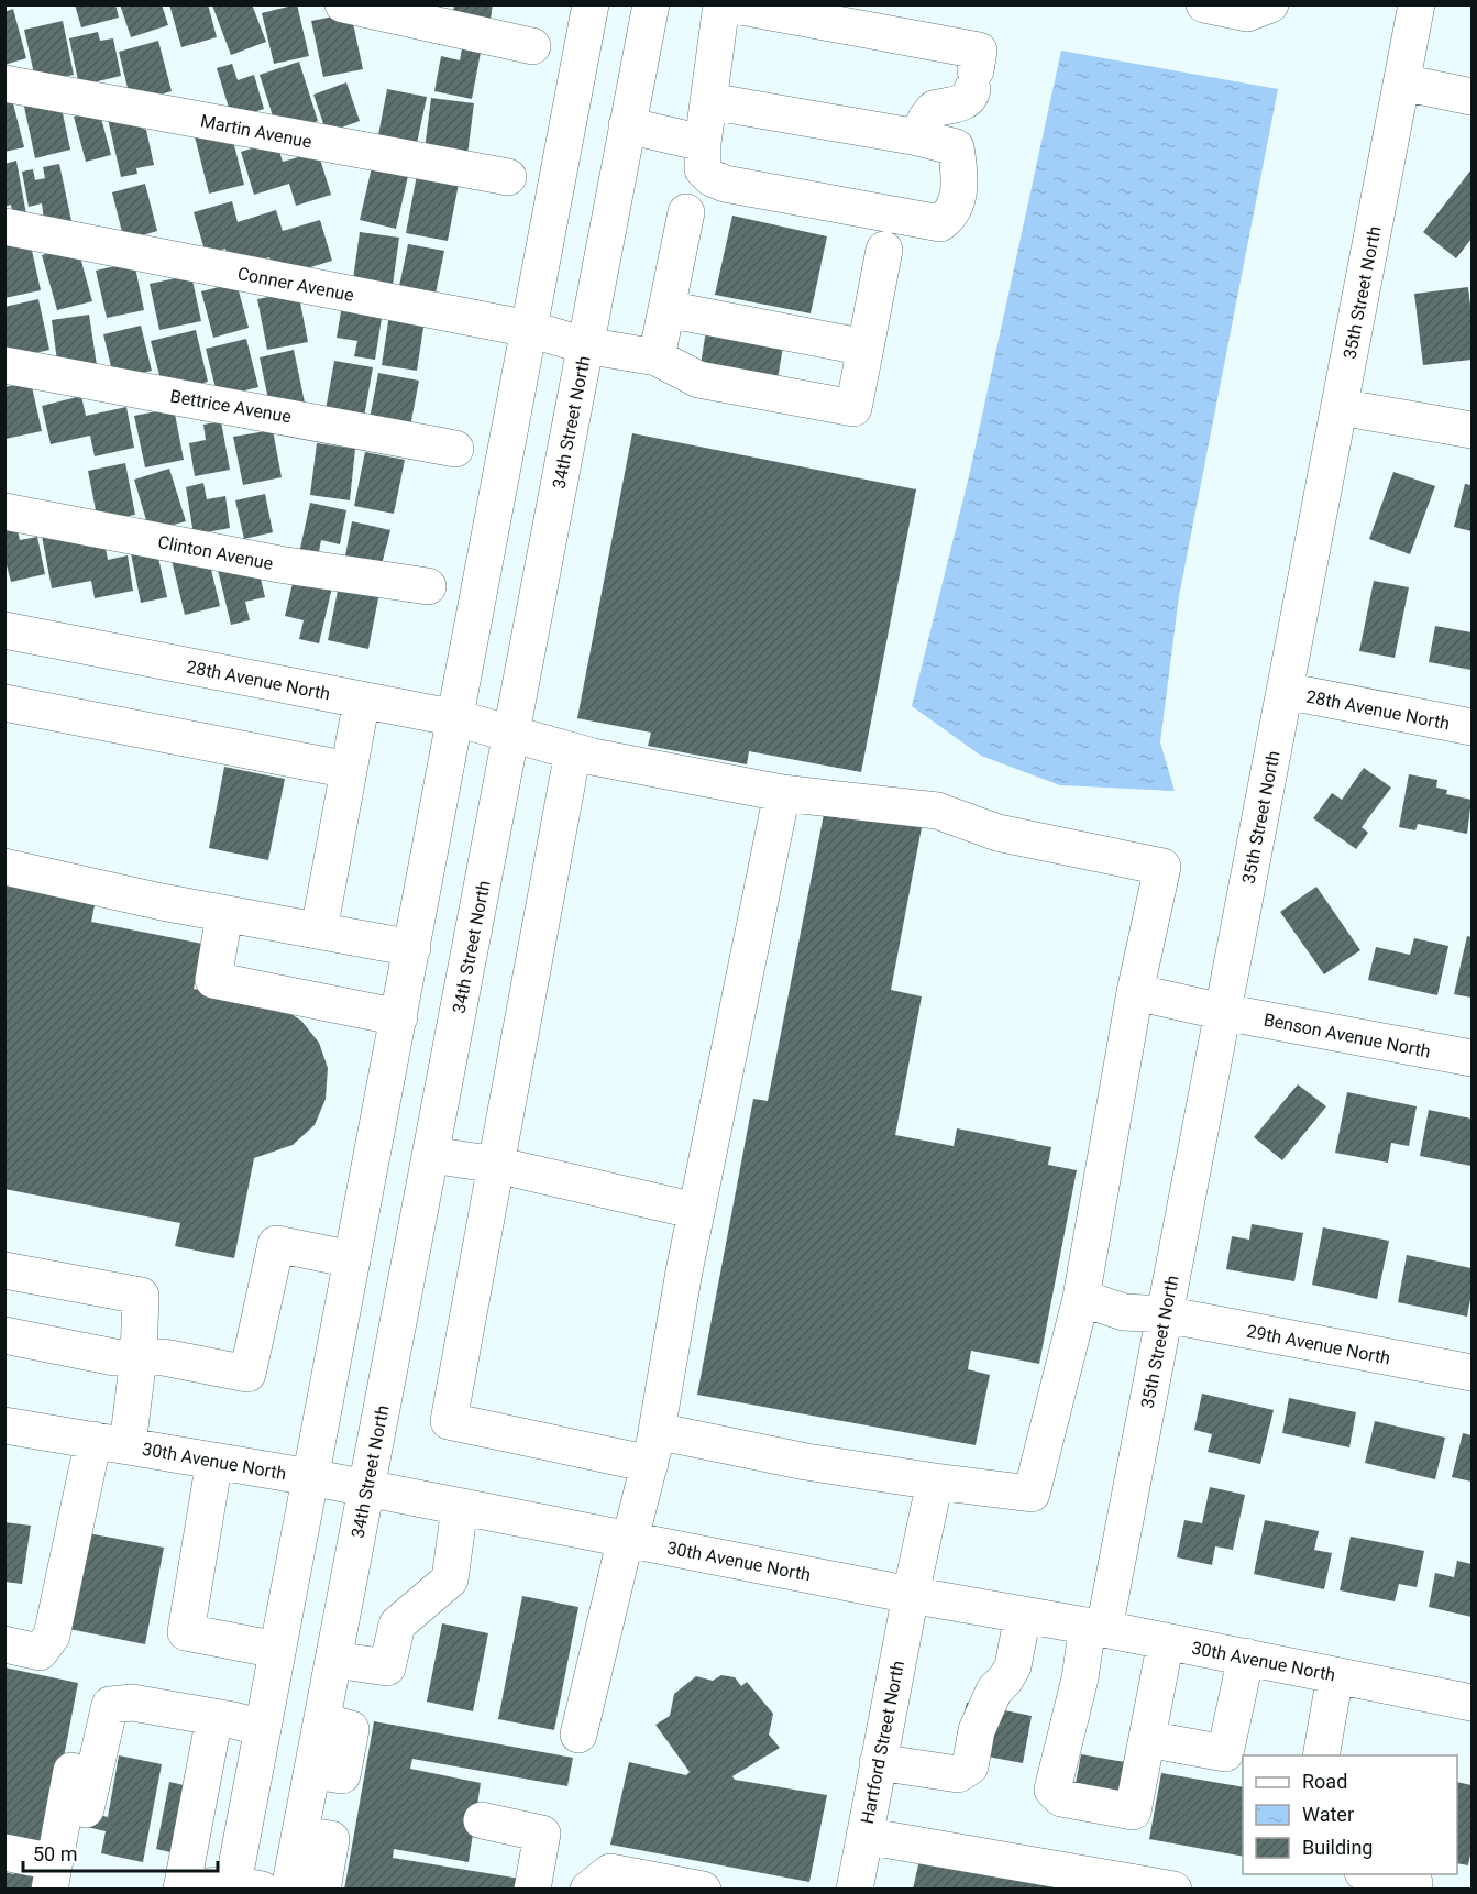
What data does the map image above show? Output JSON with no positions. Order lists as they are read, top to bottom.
{
  "streets": {
    "main road": [
      "Martin Avenue",
      "Conner Avenue",
      "35th Street North",
      "Bettrice Avenue",
      "34th Street North",
      "Clinton Avenue",
      "28th Avenue North",
      "Benson Avenue North",
      "29th Avenue North",
      "30th Avenue North",
      "Hartford Street North"
    ]
  },
  "crossings": [
    ["Conner Avenue", "34th Street North"],
    ["35th Street North", "28th Avenue North"],
    ["35th Street North", "Benson Avenue North"],
    ["35th Street North", "29th Avenue North"],
    ["35th Street North", "30th Avenue North"],
    ["34th Street North", "28th Avenue North"],
    ["34th Street North", "30th Avenue North"],
    ["28th Avenue North", "Benson Avenue North"],
    ["30th Avenue North", "Hartford Street North"]
  ],
  "legend": ["Road", "Water", "Building"],
  "scale_bar": "50 m"
}
